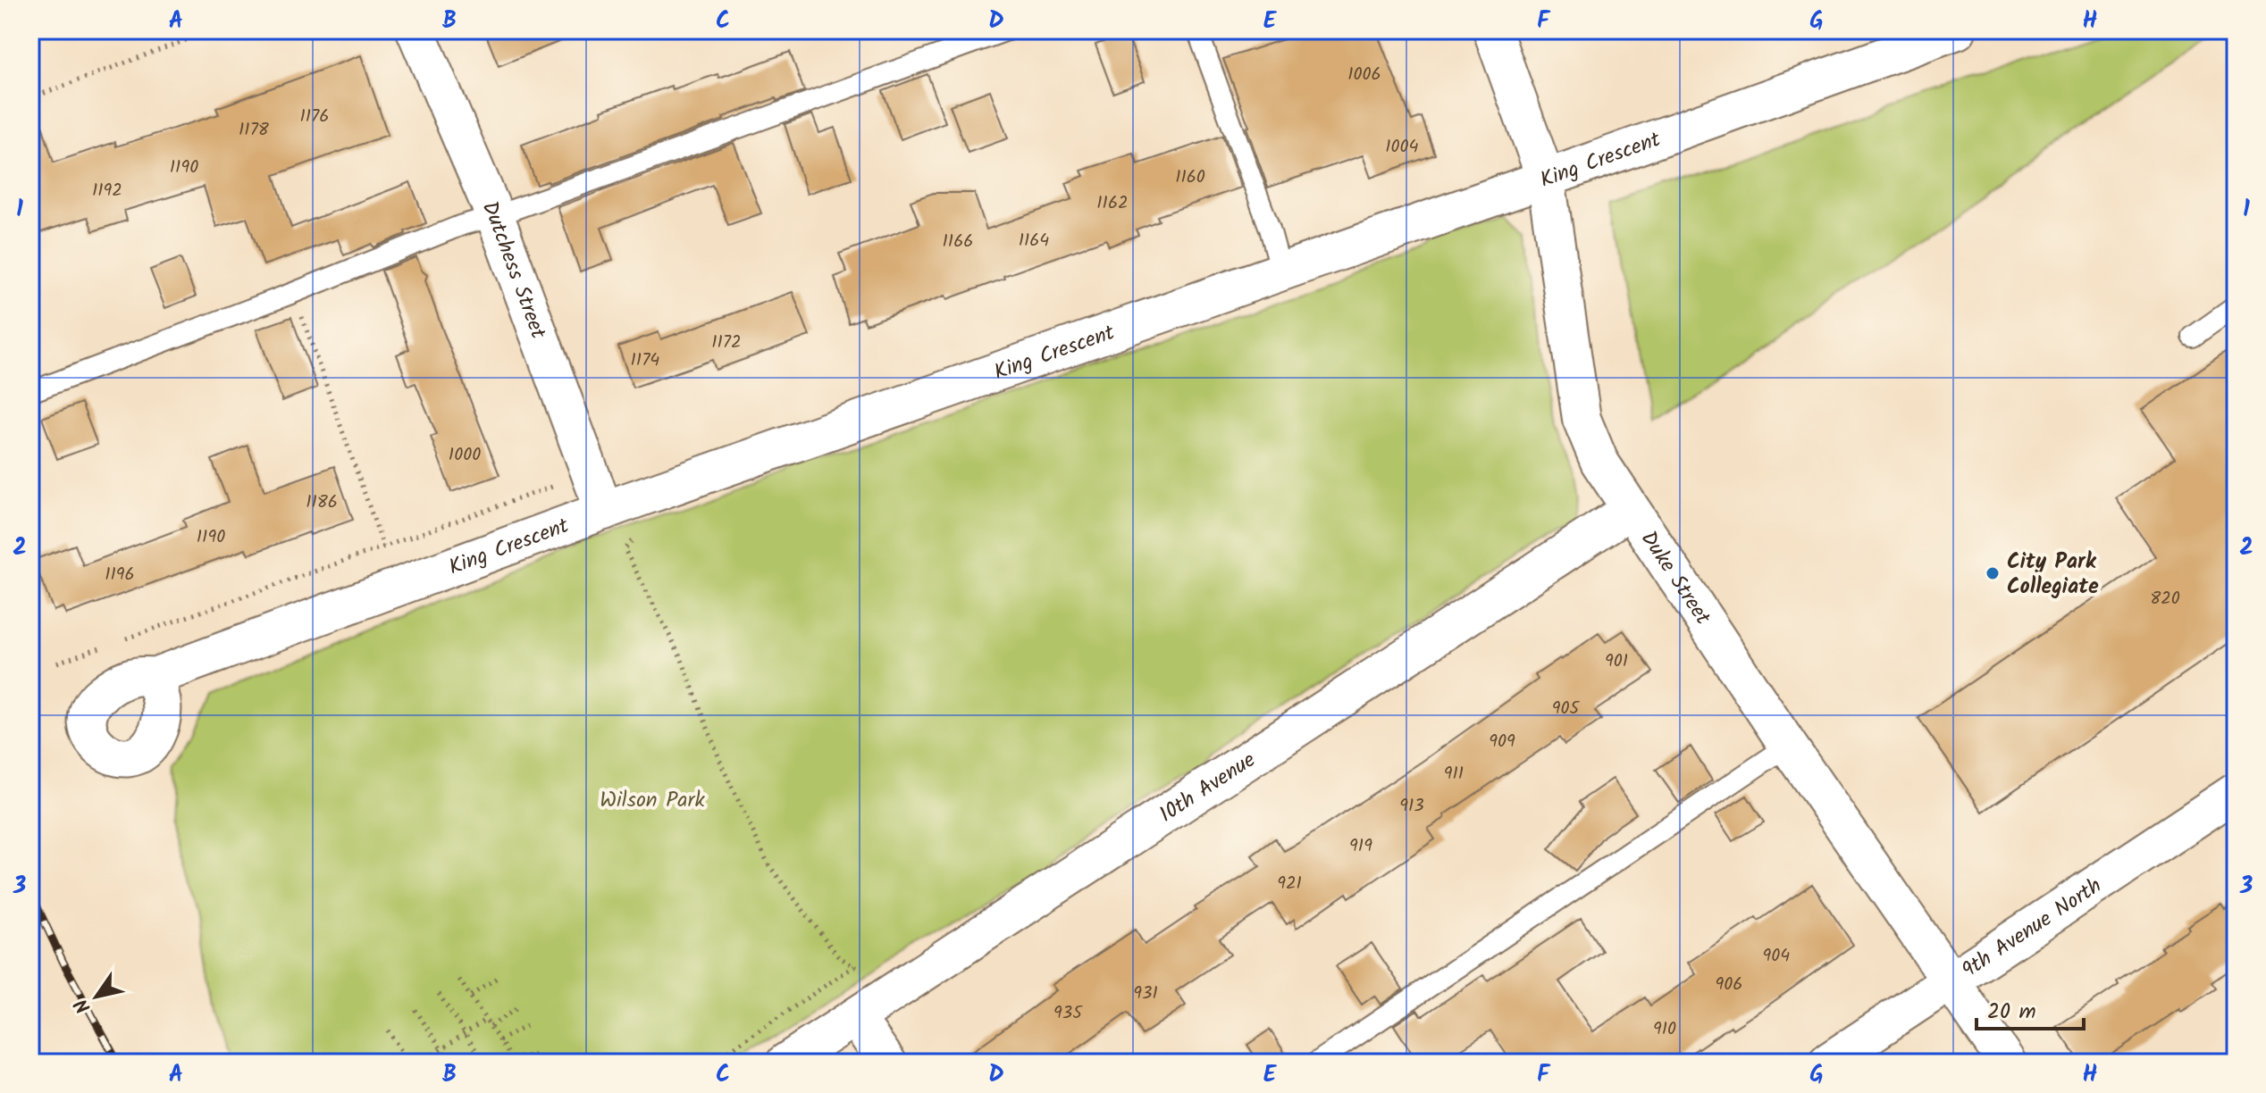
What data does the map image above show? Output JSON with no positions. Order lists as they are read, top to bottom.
{
  "streets": {
    "street": [
      "King Crescent",
      "Dutchess Street",
      "Duke Street",
      "10th Avenue",
      "9th Avenue North"
    ]
  },
  "crossings": [
    ["King Crescent", "Dutchess Street"],
    ["King Crescent", "Duke Street"],
    ["Duke Street", "10th Avenue"],
    ["Duke Street", "9th Avenue North"]
  ],
  "parks": ["Wilson Park"],
  "places": ["City Park Collegiate"],
  "house_numbers": [
    "1006",
    "1176",
    "1178",
    "1004",
    "1190",
    "1160",
    "1192",
    "1162",
    "1164",
    "1166",
    "1172",
    "1174",
    "1000",
    "1186",
    "1190",
    "1196",
    "820",
    "901",
    "905",
    "909",
    "911",
    "913",
    "919",
    "921",
    "904",
    "906",
    "931",
    "935",
    "910"
  ],
  "scale_bar": "20 m",
  "north": "bottom left",
  "grid": {
    "columns": [
      "A",
      "B",
      "C",
      "D",
      "E",
      "F",
      "G",
      "H"
    ],
    "rows": ["1", "2", "3"]
  }
}
